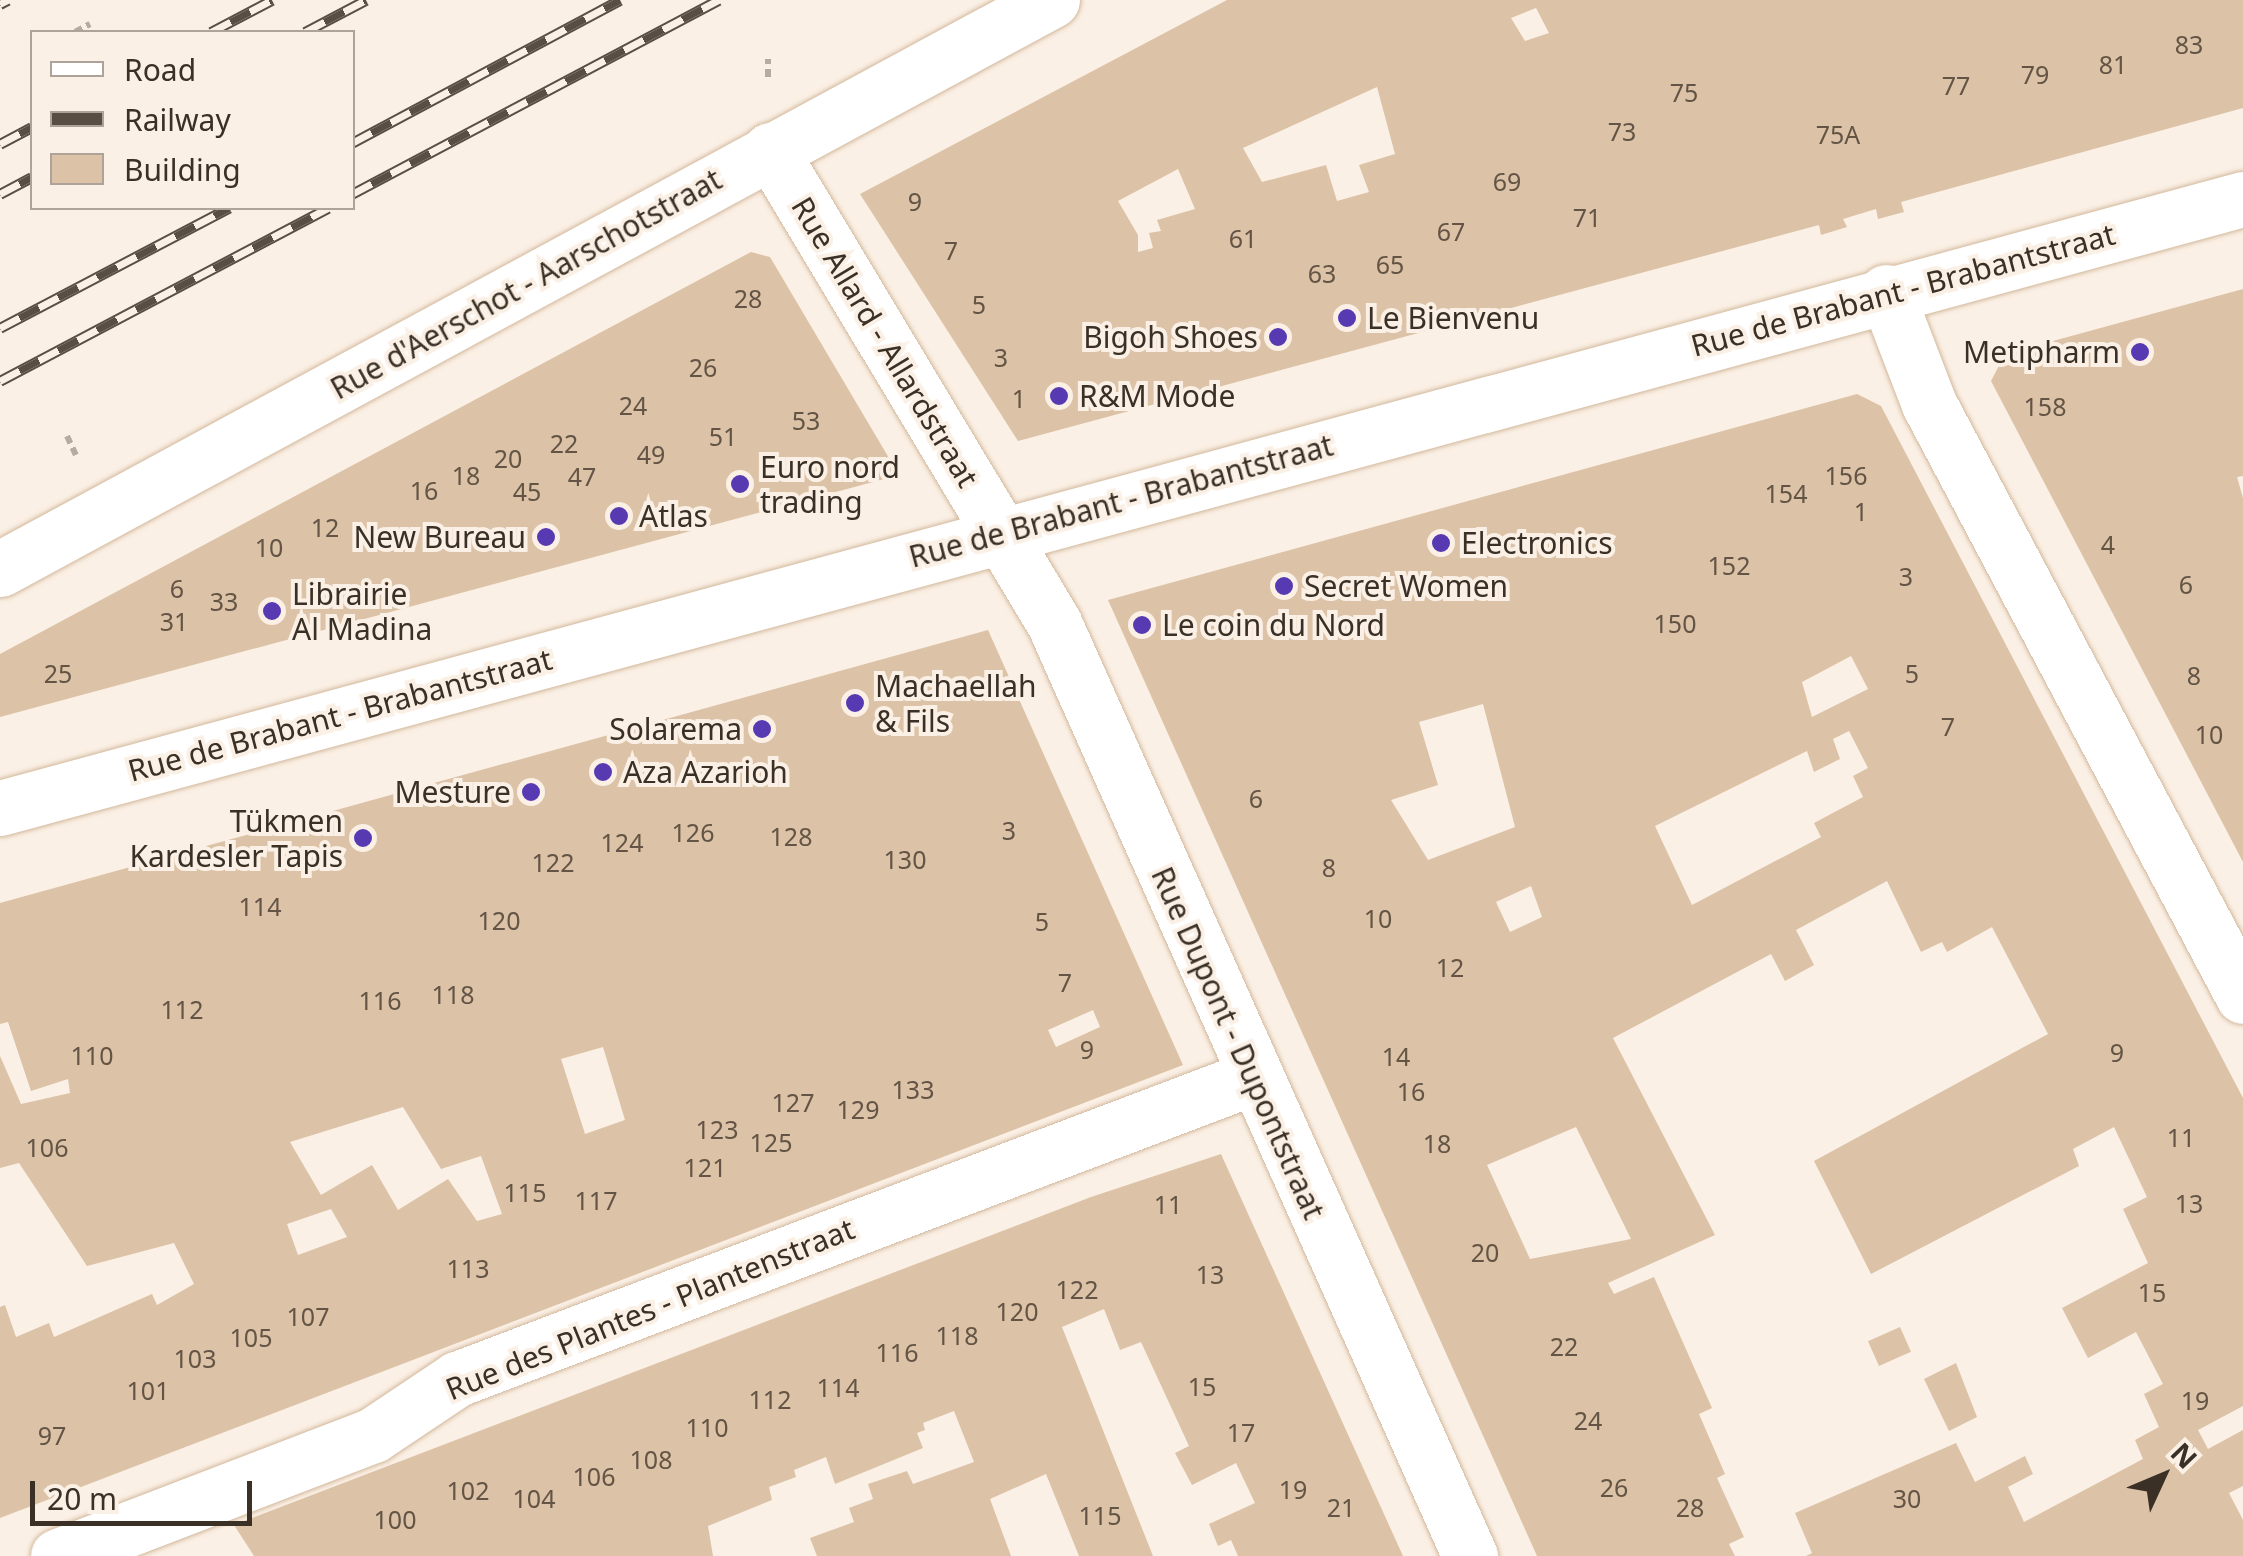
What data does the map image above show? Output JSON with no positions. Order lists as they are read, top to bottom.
{
  "streets": {
    "street": [
      "Rue d'Aerschot - Aarschotstraat",
      "Rue de Brabant - Brabantstraat",
      "Rue Allard - Allardstraat",
      "Rue Dupont - Dupontstraat",
      "Rue des Plantes - Plantenstraat"
    ]
  },
  "crossings": [
    ["Rue d'Aerschot - Aarschotstraat", "Rue Allard - Allardstraat"],
    ["Rue de Brabant - Brabantstraat", "Rue Allard - Allardstraat"],
    ["Rue de Brabant - Brabantstraat", "Rue Dupont - Dupontstraat"],
    ["Rue Allard - Allardstraat", "Rue Dupont - Dupontstraat"],
    ["Rue Dupont - Dupontstraat", "Rue des Plantes - Plantenstraat"]
  ],
  "places": [
    "Le Bienvenu",
    "Bigoh Shoes",
    "Metipharm",
    "R&M Mode",
    "Euro nord trading",
    "Atlas",
    "New Bureau",
    "Electronics",
    "Secret Women",
    "Librairie Al Madina",
    "Le coin du Nord",
    "Machaellah & Fils",
    "Solarema",
    "Aza Azarioh",
    "Mesture",
    "Tükmen Kardesler Tapis"
  ],
  "house_numbers": [
    "83",
    "81",
    "79",
    "77",
    "75",
    "73",
    "75A",
    "69",
    "9",
    "71",
    "67",
    "61",
    "7",
    "65",
    "63",
    "28",
    "5",
    "3",
    "26",
    "1",
    "24",
    "158",
    "53",
    "51",
    "22",
    "49",
    "20",
    "18",
    "156",
    "47",
    "16",
    "45",
    "154",
    "1",
    "12",
    "4",
    "10",
    "152",
    "3",
    "6",
    "6",
    "33",
    "31",
    "150",
    "25",
    "5",
    "8",
    "7",
    "10",
    "6",
    "3",
    "126",
    "128",
    "124",
    "130",
    "122",
    "8",
    "114",
    "10",
    "120",
    "5",
    "12",
    "7",
    "118",
    "116",
    "112",
    "9",
    "9",
    "110",
    "14",
    "133",
    "16",
    "127",
    "129",
    "123",
    "11",
    "125",
    "18",
    "106",
    "121",
    "115",
    "117",
    "13",
    "11",
    "20",
    "113",
    "13",
    "122",
    "15",
    "120",
    "107",
    "118",
    "105",
    "22",
    "116",
    "103",
    "15",
    "114",
    "101",
    "112",
    "19",
    "24",
    "110",
    "17",
    "97",
    "108",
    "106",
    "26",
    "19",
    "102",
    "104",
    "30",
    "21",
    "28",
    "115",
    "100"
  ],
  "legend": ["Road", "Railway", "Building"],
  "scale_bar": "20 m",
  "north": "top right"
}
